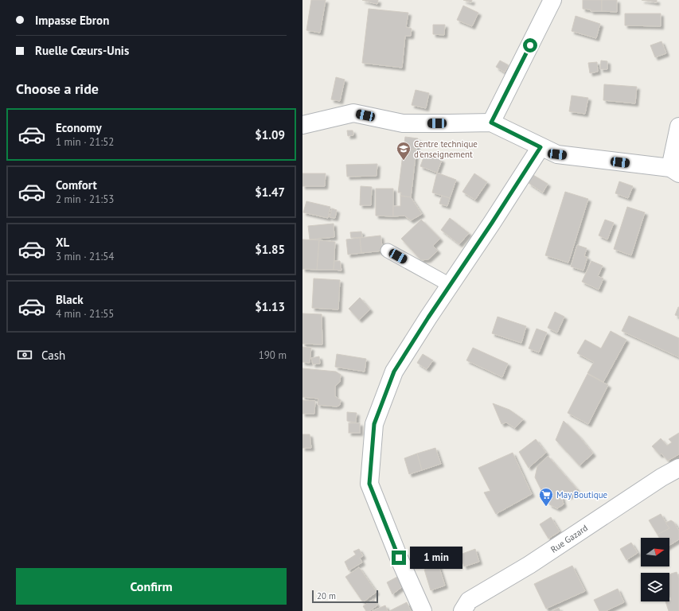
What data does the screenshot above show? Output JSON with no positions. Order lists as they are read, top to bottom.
{
  "streets": {
    "street": ["Rue Gazard"]
  },
  "places": {
    "school or university": ["Centre technique d'enseignement"],
    "supermarket": ["May Boutique"]
  },
  "scale_bar": "20 m",
  "north": "right",
  "page": {
    "banner": ["Impasse Ebron", "Ruelle Cœurs-Unis"],
    "heading": "Choose a ride",
    "list": [
      {
        "name": "Economy",
        "note": "1 min · 21:52",
        "value": "$1.09"
      },
      {
        "name": "Comfort",
        "note": "2 min · 21:53",
        "value": "$1.47"
      },
      {
        "name": "XL",
        "note": "3 min · 21:54",
        "value": "$1.85"
      },
      {
        "name": "Black",
        "note": "4 min · 21:55",
        "value": "$1.13"
      }
    ],
    "pay": ["Cash", "190 m"],
    "bubble": "1 min",
    "buttons": "Confirm",
    "scale": "20 m"
  }
}
